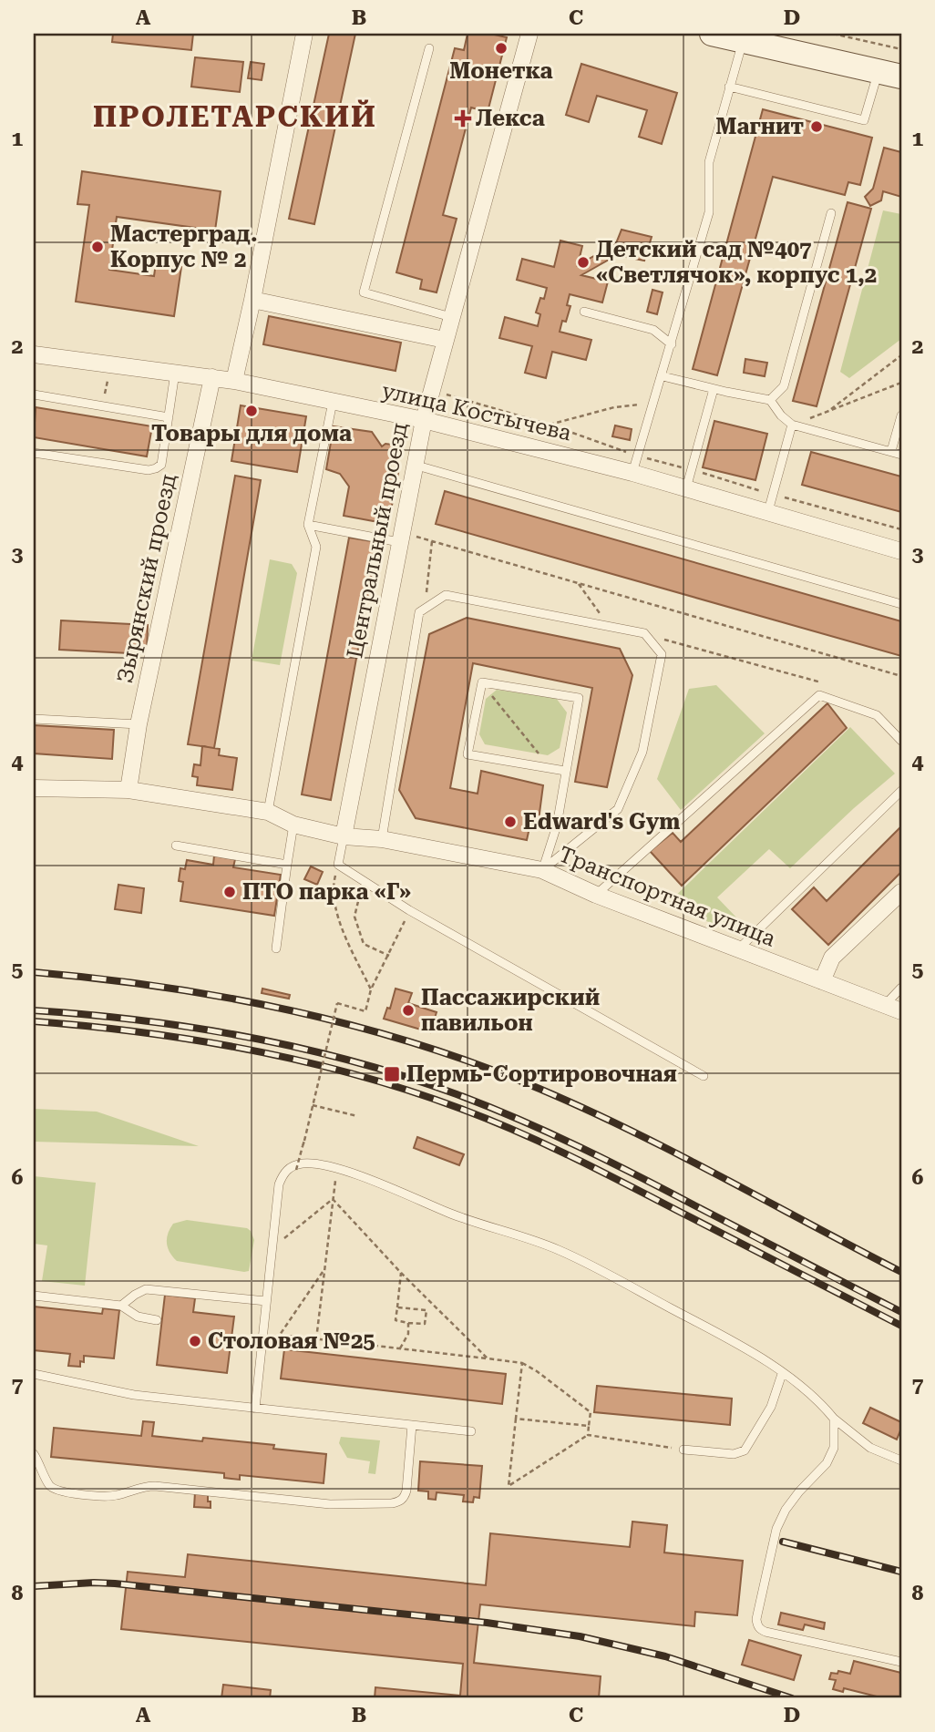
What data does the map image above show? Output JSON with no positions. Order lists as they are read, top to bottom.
{
  "streets": {
    "street": [
      "улица Костычева",
      "Центральный проезд",
      "Зырянский проезд",
      "Транспортная улица"
    ]
  },
  "crossings": [
    ["улица Костычева", "Центральный проезд"],
    ["улица Костычева", "Зырянский проезд"],
    ["Центральный проезд", "Транспортная улица"],
    ["Зырянский проезд", "Транспортная улица"]
  ],
  "districts": ["ПРОЛЕТАРСКИЙ"],
  "places": {
    "other": [
      "Монетка",
      "Магнит",
      "Мастерград. Корпус № 2",
      "Детский сад №407 «Светлячок», корпус 1,2",
      "Товары для дома",
      "Edward's Gym",
      "ПТО парка «Г»",
      "Пассажирский павильон",
      "Столовая №25"
    ],
    "health": ["Лекса"],
    "transit": ["Пермь-Сортировочная"]
  },
  "grid": {
    "columns": [
      "A",
      "B",
      "C",
      "D"
    ],
    "rows": [
      "1",
      "2",
      "3",
      "4",
      "5",
      "6",
      "7",
      "8"
    ]
  }
}
